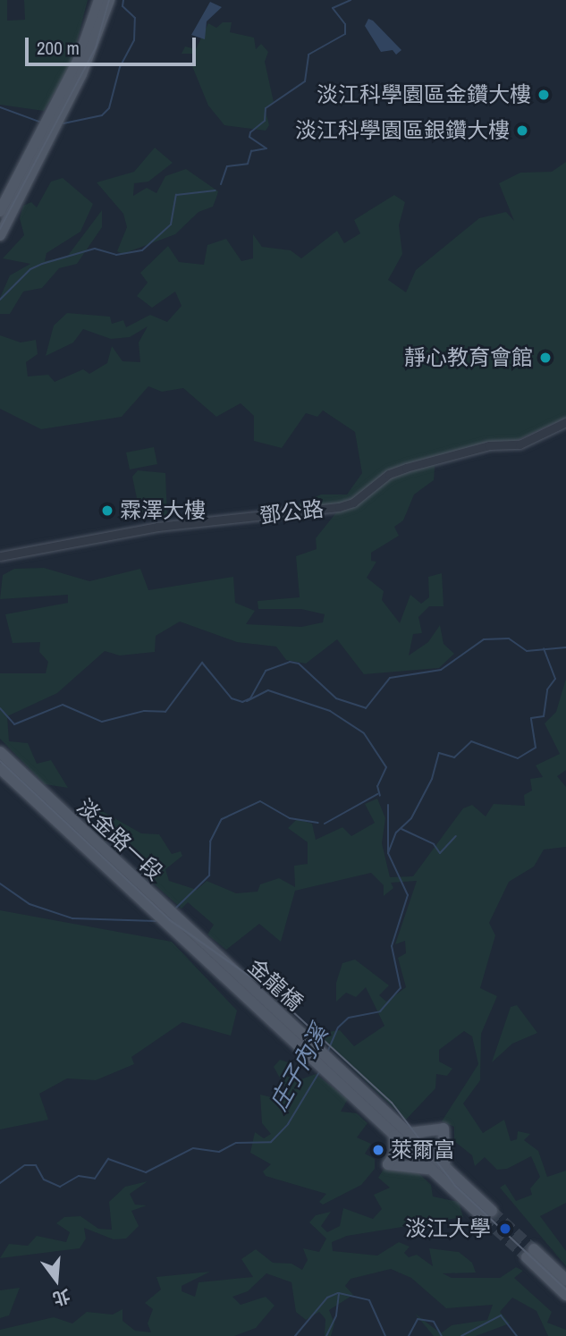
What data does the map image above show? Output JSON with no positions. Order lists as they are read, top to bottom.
{
  "streets": {
    "main road": ["淡金路一段", "金龍橋"],
    "street": ["鄧公路"]
  },
  "crossings": [
    ["淡金路一段", "金龍橋"]
  ],
  "water": ["庄子內溪"],
  "places": [
    "淡江科學園區金鑽大樓",
    "淡江科學園區銀鑽大樓",
    "靜心教育會館",
    "霖澤大樓",
    "萊爾富",
    "淡江大學"
  ],
  "scale_bar": "200 m",
  "north": "bottom"
}
